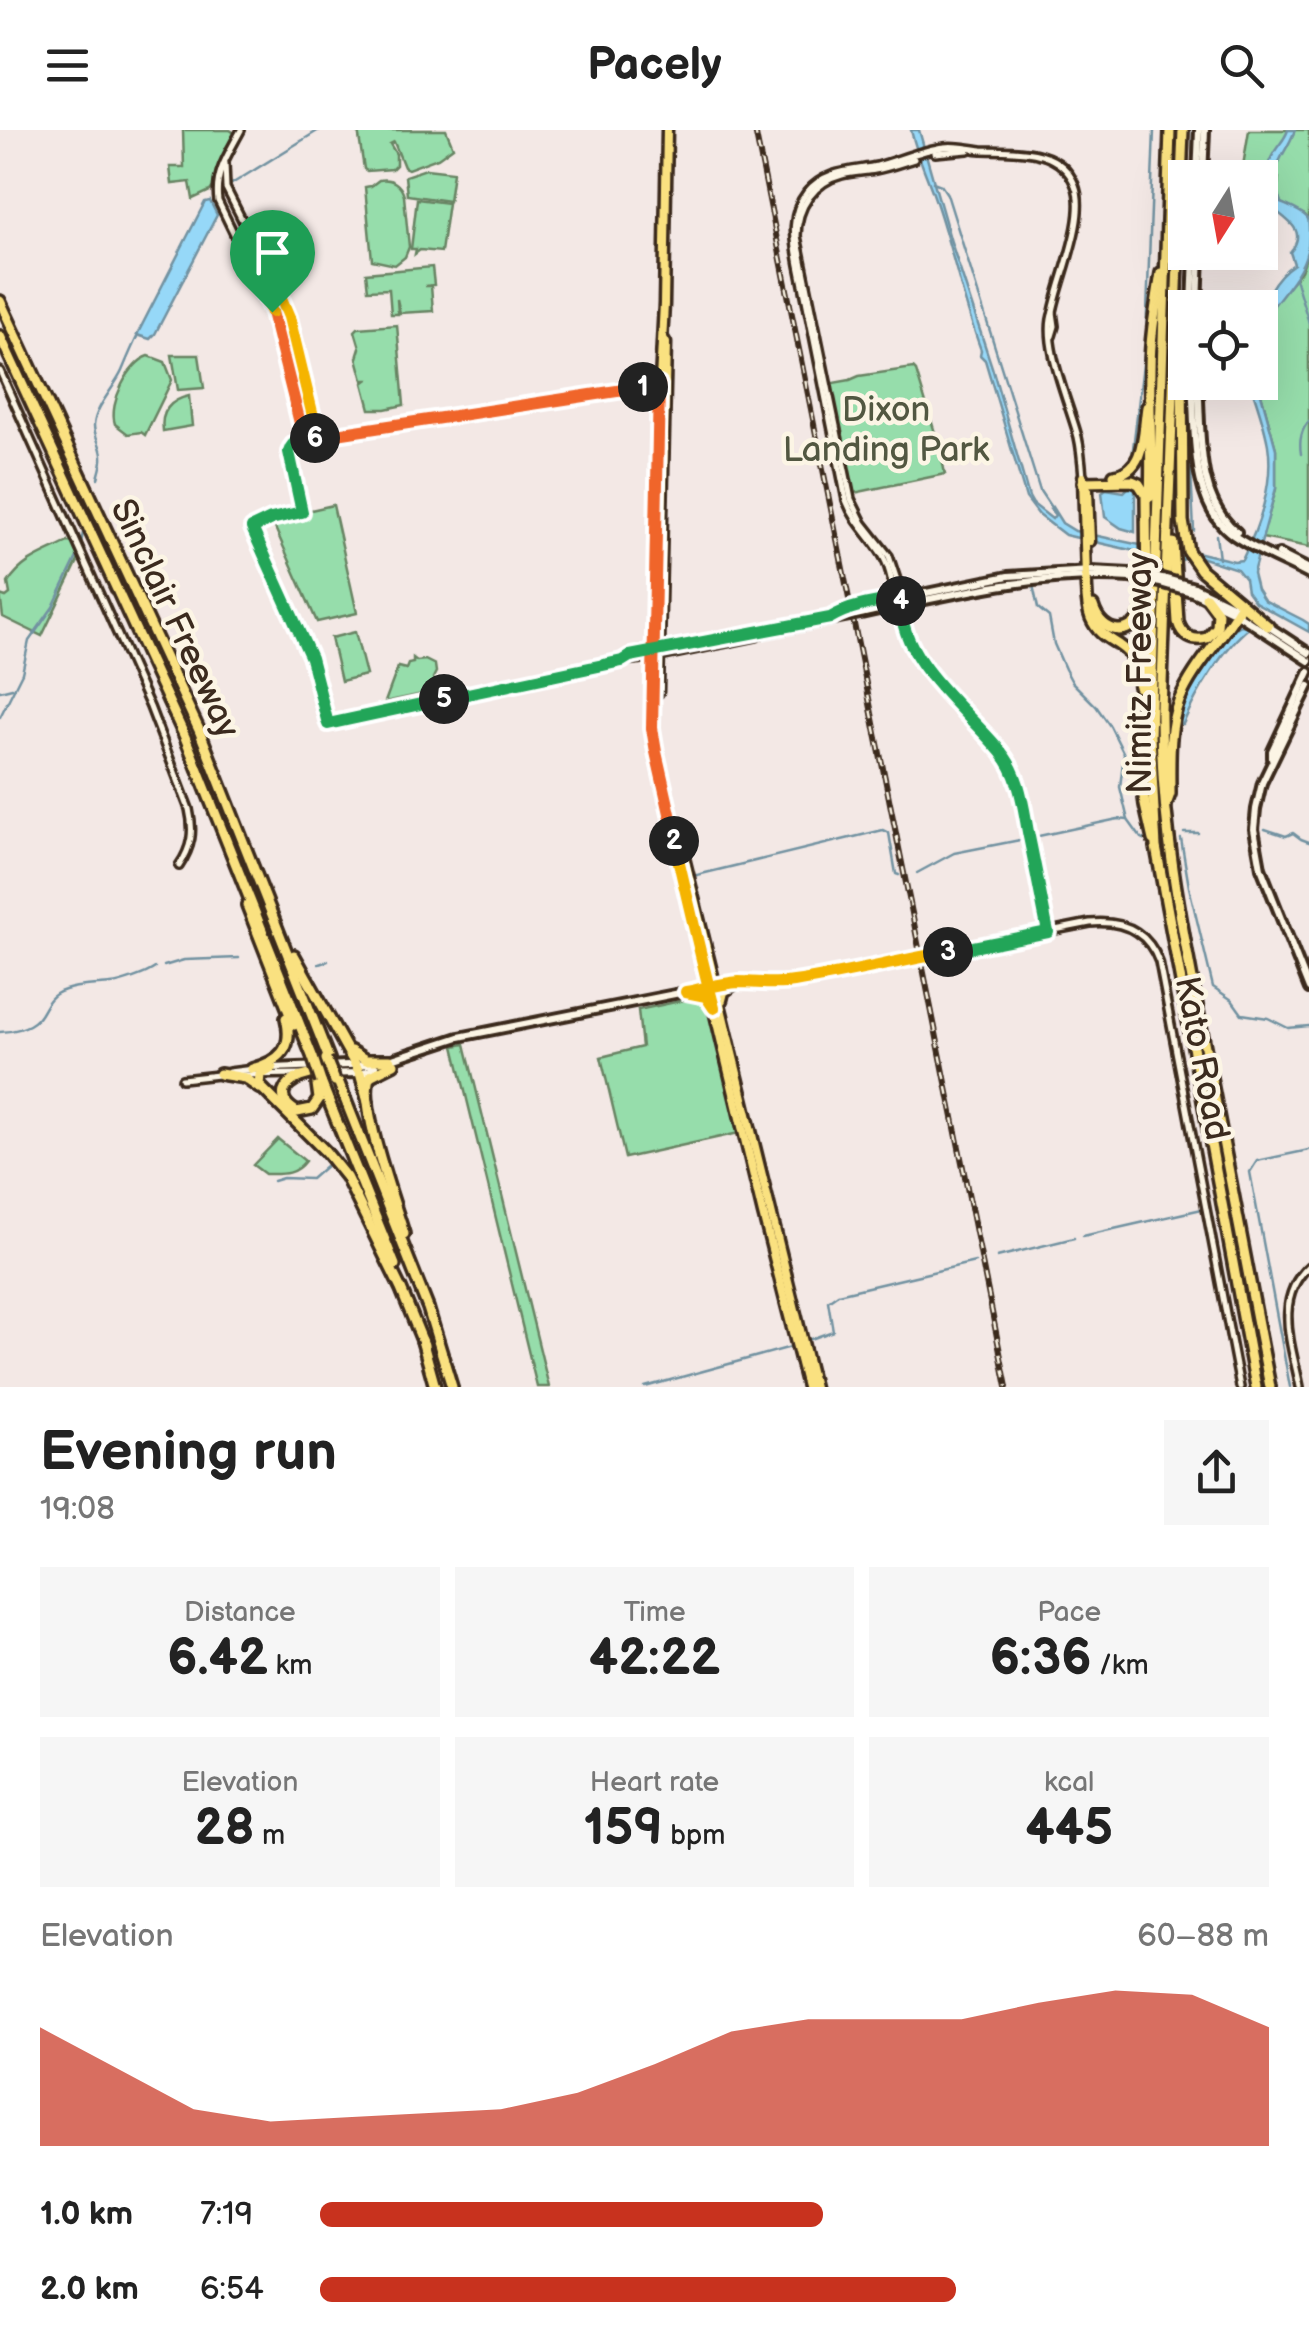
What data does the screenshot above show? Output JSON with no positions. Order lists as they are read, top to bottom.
{
  "streets": {
    "highway": ["Sinclair Freeway", "Nimitz Freeway"],
    "street": ["Kato Road"]
  },
  "parks": ["Dixon Landing Park"],
  "north": "bottom",
  "page": {
    "header": "Pacely",
    "pins": [
      "1",
      "6",
      "4",
      "5",
      "2",
      "3"
    ],
    "heading": ["Evening run", "19:08"],
    "stats": [
      ["Distance", "6.42 km"],
      ["Time", "42:22"],
      ["Pace", "6:36 /km"],
      ["Elevation", "28 m"],
      ["Heart rate", "159 bpm"],
      ["kcal", "445"]
    ],
    "chart": ["Elevation", "60–88 m"],
    "list": [
      {
        "name": "1.0 km",
        "note": "7:19"
      },
      {
        "name": "2.0 km",
        "note": "6:54"
      }
    ]
  }
}
